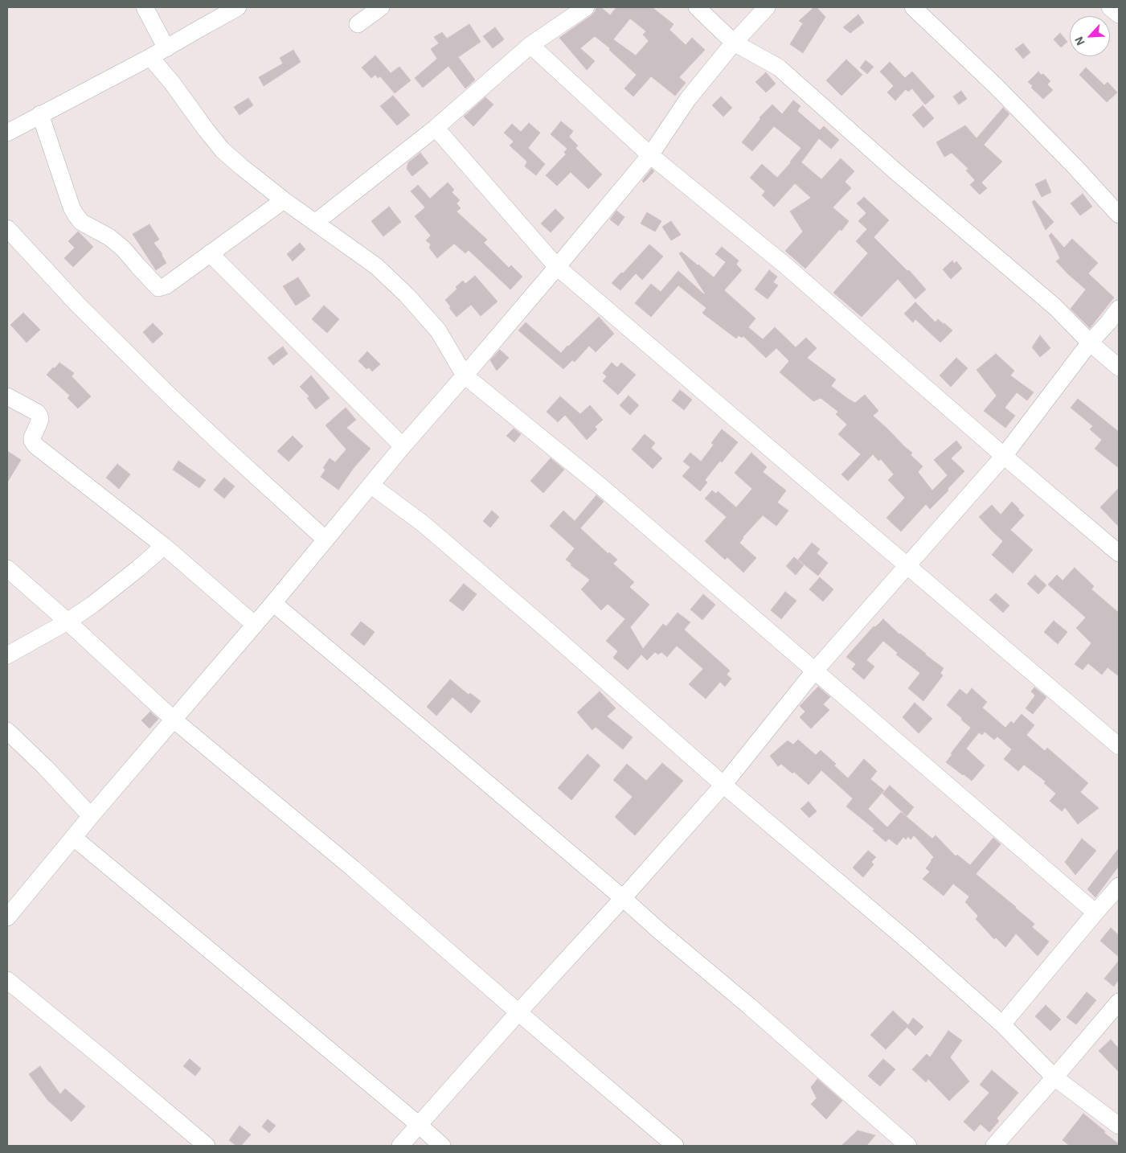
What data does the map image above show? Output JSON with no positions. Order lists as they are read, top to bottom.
{
  "north": "bottom left"
}
